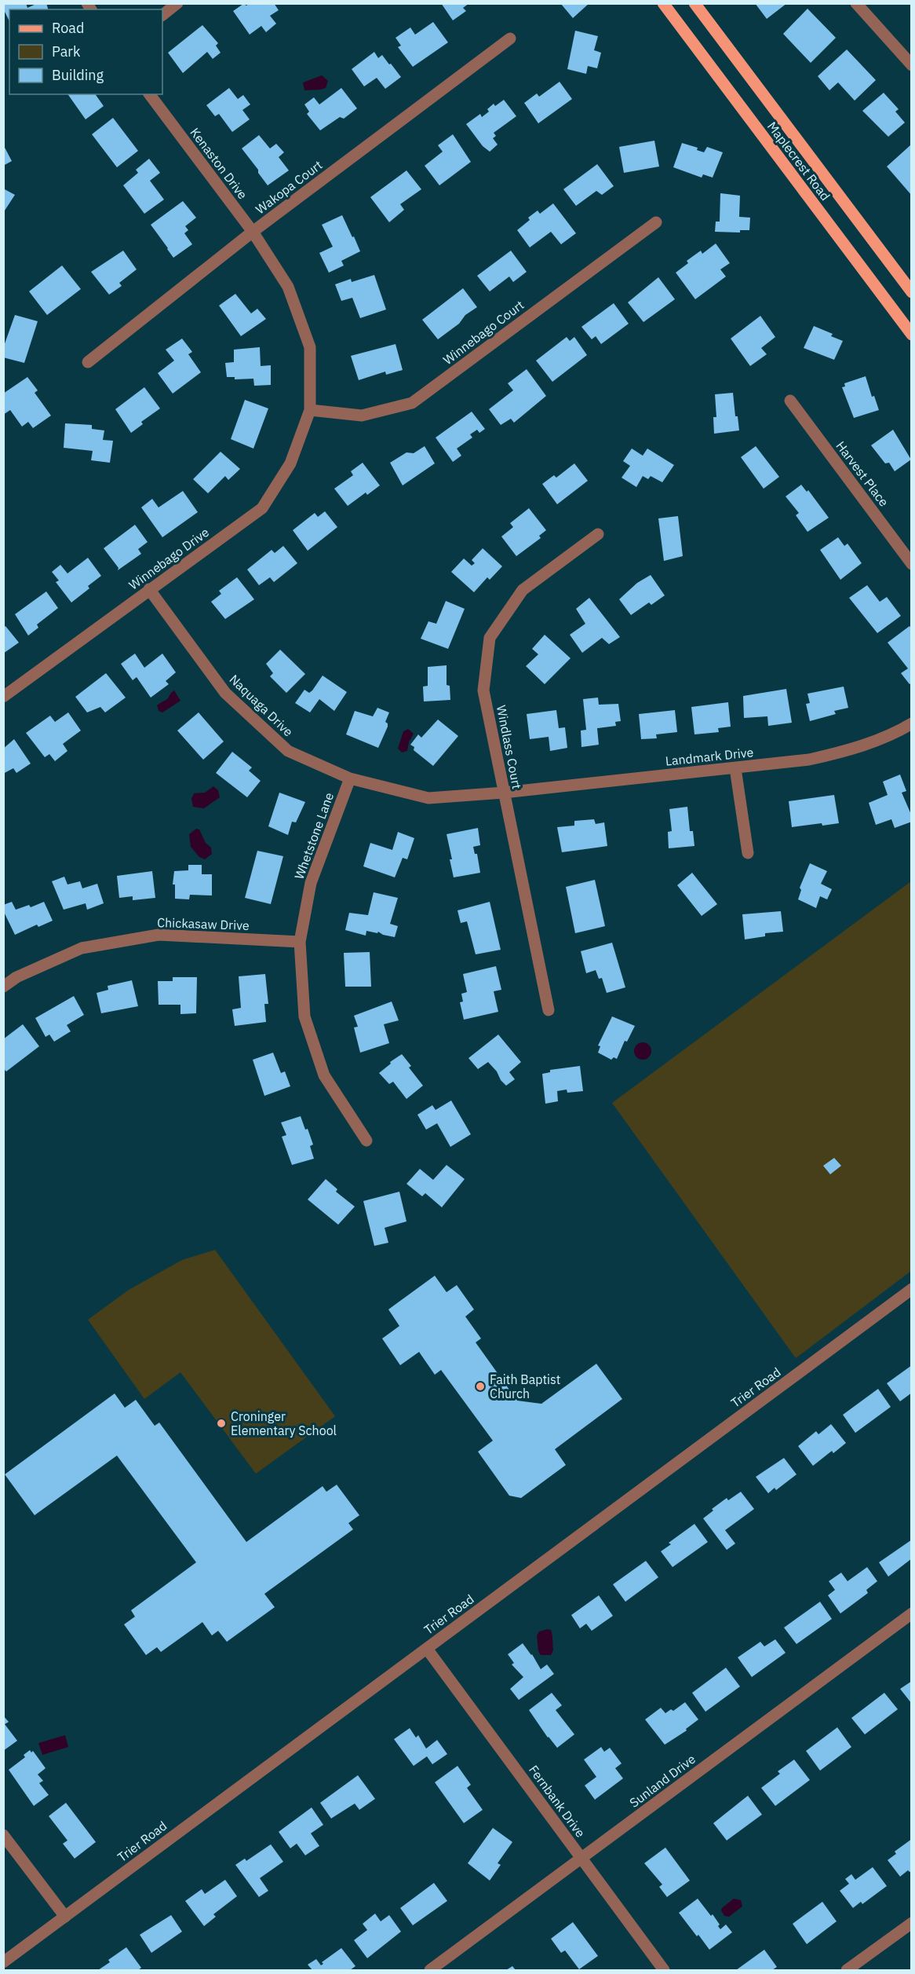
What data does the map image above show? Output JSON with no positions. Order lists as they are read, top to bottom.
{
  "streets": {
    "main road": ["Maplecrest Road"],
    "street": [
      "Kenaston Drive",
      "Wakopa Court",
      "Winnebago Court",
      "Harvest Place",
      "Winnebago Drive",
      "Naquaga Drive",
      "Windlass Court",
      "Landmark Drive",
      "Whetstone Lane",
      "Chickasaw Drive",
      "Trier Road",
      "Sunland Drive",
      "Fernbank Drive"
    ]
  },
  "crossings": [
    ["Kenaston Drive", "Wakopa Court"],
    ["Kenaston Drive", "Winnebago Court"],
    ["Kenaston Drive", "Winnebago Drive"],
    ["Winnebago Court", "Winnebago Drive"],
    ["Winnebago Drive", "Naquaga Drive"],
    ["Naquaga Drive", "Windlass Court"],
    ["Naquaga Drive", "Landmark Drive"],
    ["Naquaga Drive", "Whetstone Lane"],
    ["Windlass Court", "Landmark Drive"],
    ["Whetstone Lane", "Chickasaw Drive"],
    ["Trier Road", "Fernbank Drive"],
    ["Sunland Drive", "Fernbank Drive"]
  ],
  "places": ["Faith Baptist Church", "Croninger Elementary School"],
  "legend": ["Road", "Park", "Building"]
}
